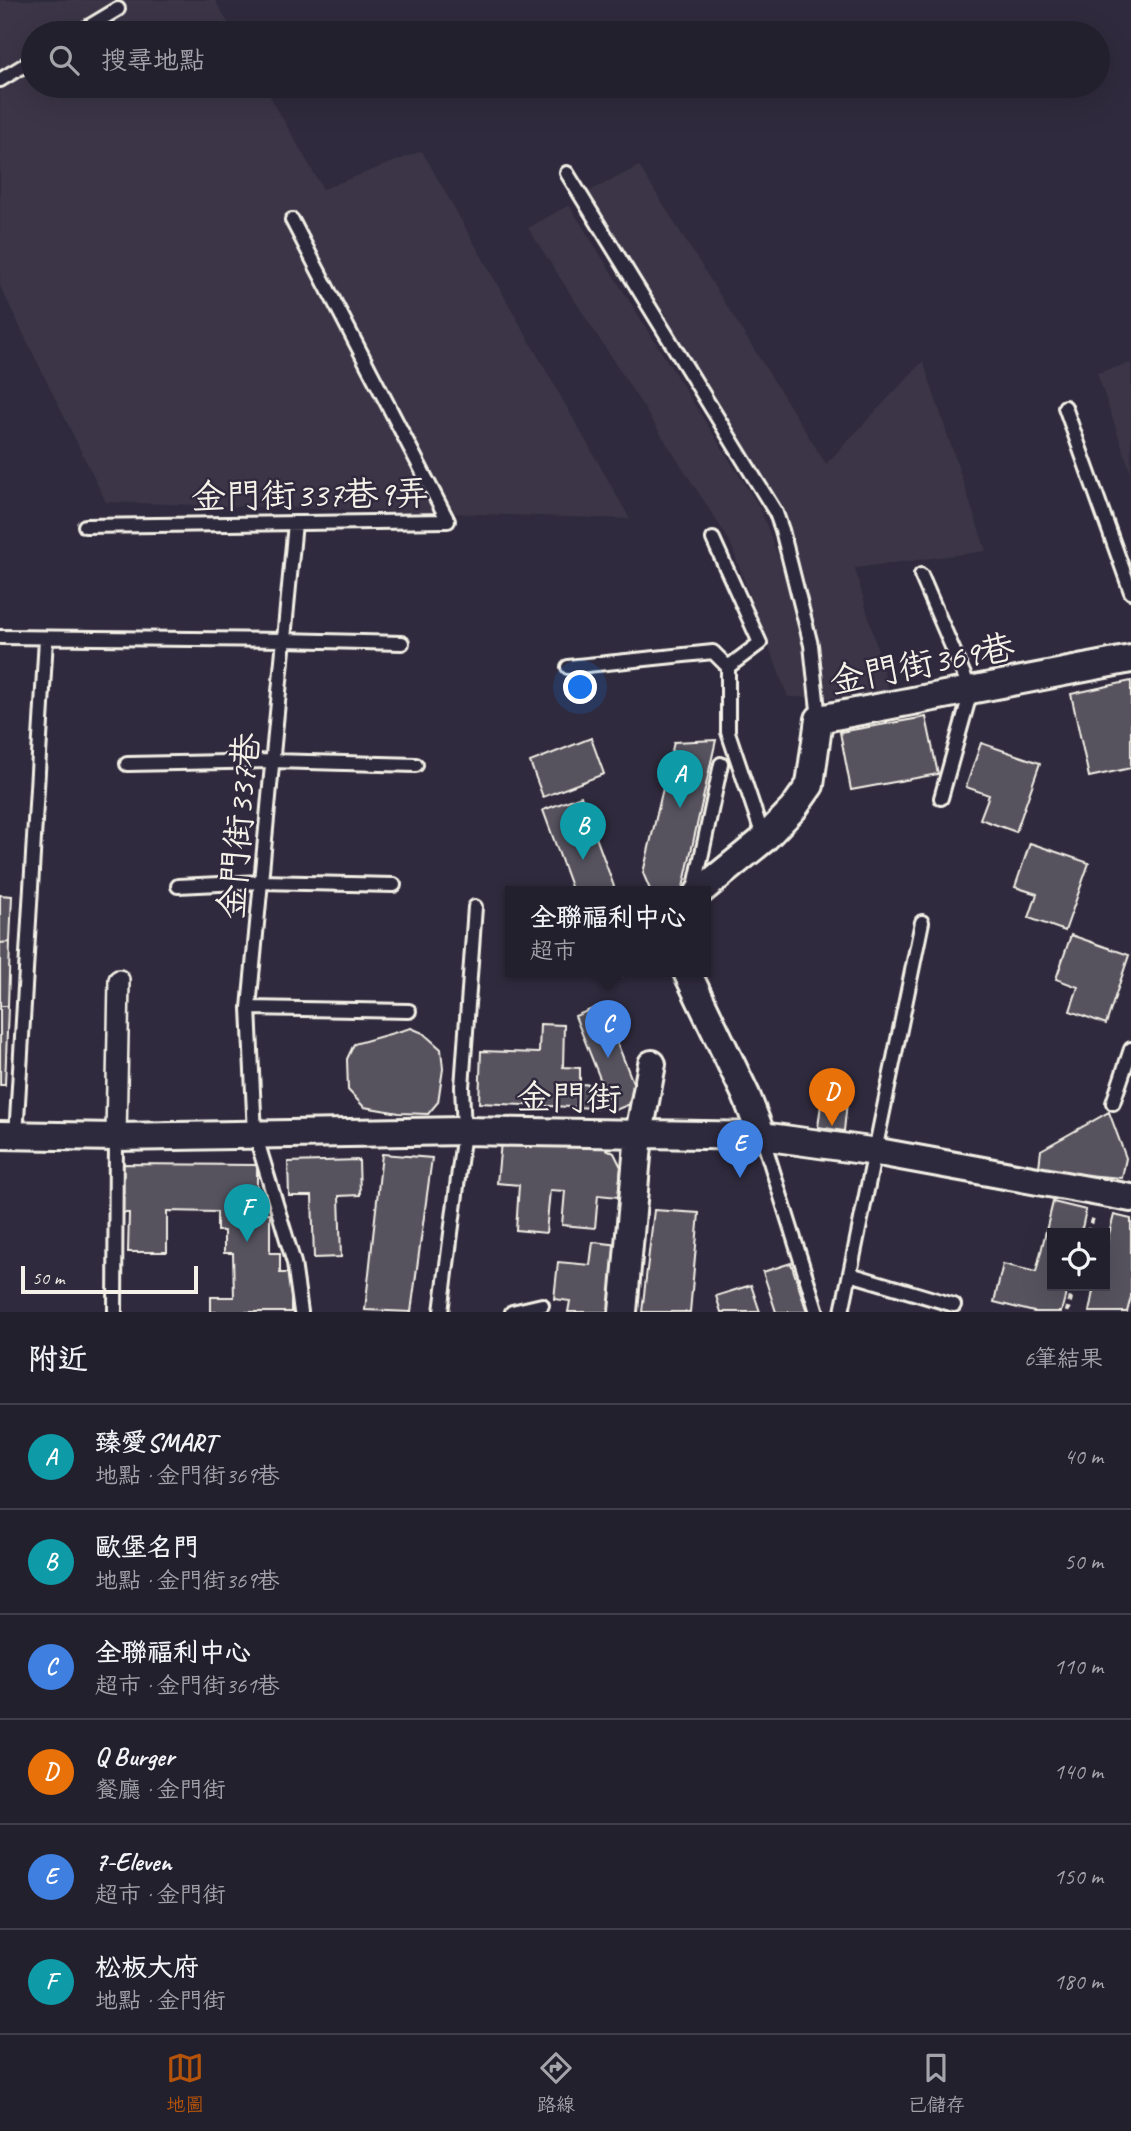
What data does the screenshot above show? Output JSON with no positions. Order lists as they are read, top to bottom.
{
  "streets": {
    "street": ["金門街369巷", "金門街"],
    "lane": ["金門街337巷9弄", "金門街337巷"]
  },
  "crossings": [
    ["金門街337巷9弄", "金門街337巷"],
    ["金門街337巷", "金門街"]
  ],
  "scale_bar": "50 m",
  "page": {
    "search": "搜尋地點",
    "pins": [
      "A",
      "B",
      "C",
      "D",
      "E",
      "F"
    ],
    "popup": ["全聯福利中心", "超市"],
    "scale": "50 m",
    "heading": ["附近", "6筆結果"],
    "list": [
      {
        "mark": "A",
        "name": "臻愛SMART",
        "note": "地點 · 金門街369巷",
        "value": "40 m"
      },
      {
        "mark": "B",
        "name": "歐堡名門",
        "note": "地點 · 金門街369巷",
        "value": "50 m"
      },
      {
        "mark": "C",
        "name": "全聯福利中心",
        "note": "超市 · 金門街361巷",
        "value": "110 m"
      },
      {
        "mark": "D",
        "name": "Q Burger",
        "note": "餐廳 · 金門街",
        "value": "140 m"
      },
      {
        "mark": "E",
        "name": "7-Eleven",
        "note": "超市 · 金門街",
        "value": "150 m"
      },
      {
        "mark": "F",
        "name": "松板大府",
        "note": "地點 · 金門街",
        "value": "180 m"
      }
    ],
    "nav": ["地圖", "路線", "已儲存"]
  }
}
